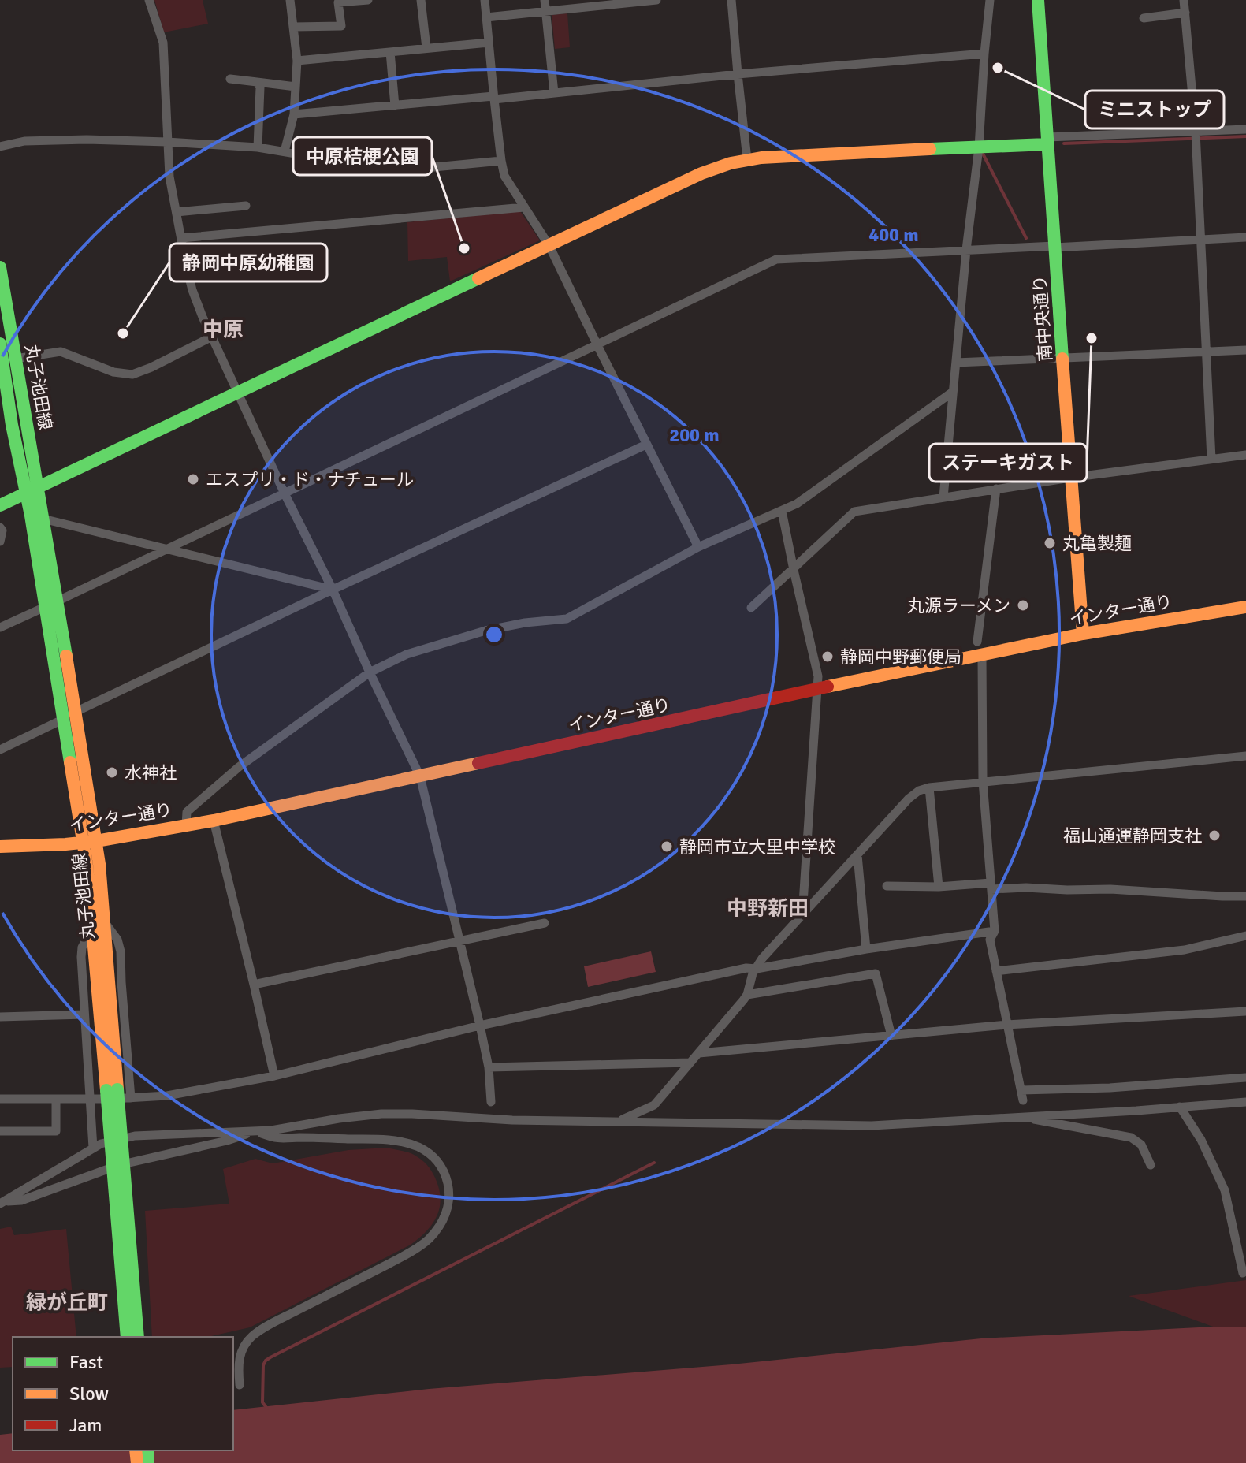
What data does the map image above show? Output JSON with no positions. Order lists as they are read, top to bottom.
{
  "streets": {
    "street": ["南中央通り", "丸子池田線", "インター通り"]
  },
  "crossings": [
    ["南中央通り", "インター通り"],
    ["丸子池田線", "インター通り"]
  ],
  "districts": ["中原", "中野新田", "緑が丘町"],
  "places": [
    "ミニストップ",
    "中原桔梗公園",
    "静岡中原幼稚園",
    "ステーキガスト",
    "エスプリ・ド・ナチュール",
    "丸亀製麺",
    "丸源ラーメン",
    "静岡中野郵便局",
    "水神社",
    "福山通運静岡支社",
    "静岡市立大里中学校"
  ],
  "legend": ["Fast", "Slow", "Jam"],
  "rings": ["400 m", "200 m"]
}
